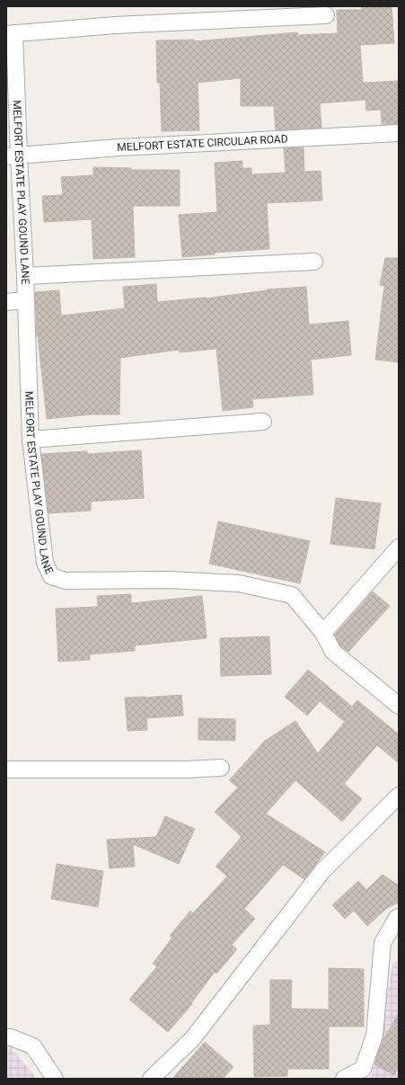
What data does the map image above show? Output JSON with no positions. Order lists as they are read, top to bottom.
{
  "streets": {
    "street": ["MELFORT ESTATE CIRCULAR ROAD", "MELFORT ESTATE PLAY GOUND LANE"]
  },
  "crossings": [
    ["MELFORT ESTATE CIRCULAR ROAD", "MELFORT ESTATE PLAY GOUND LANE"]
  ]
}
